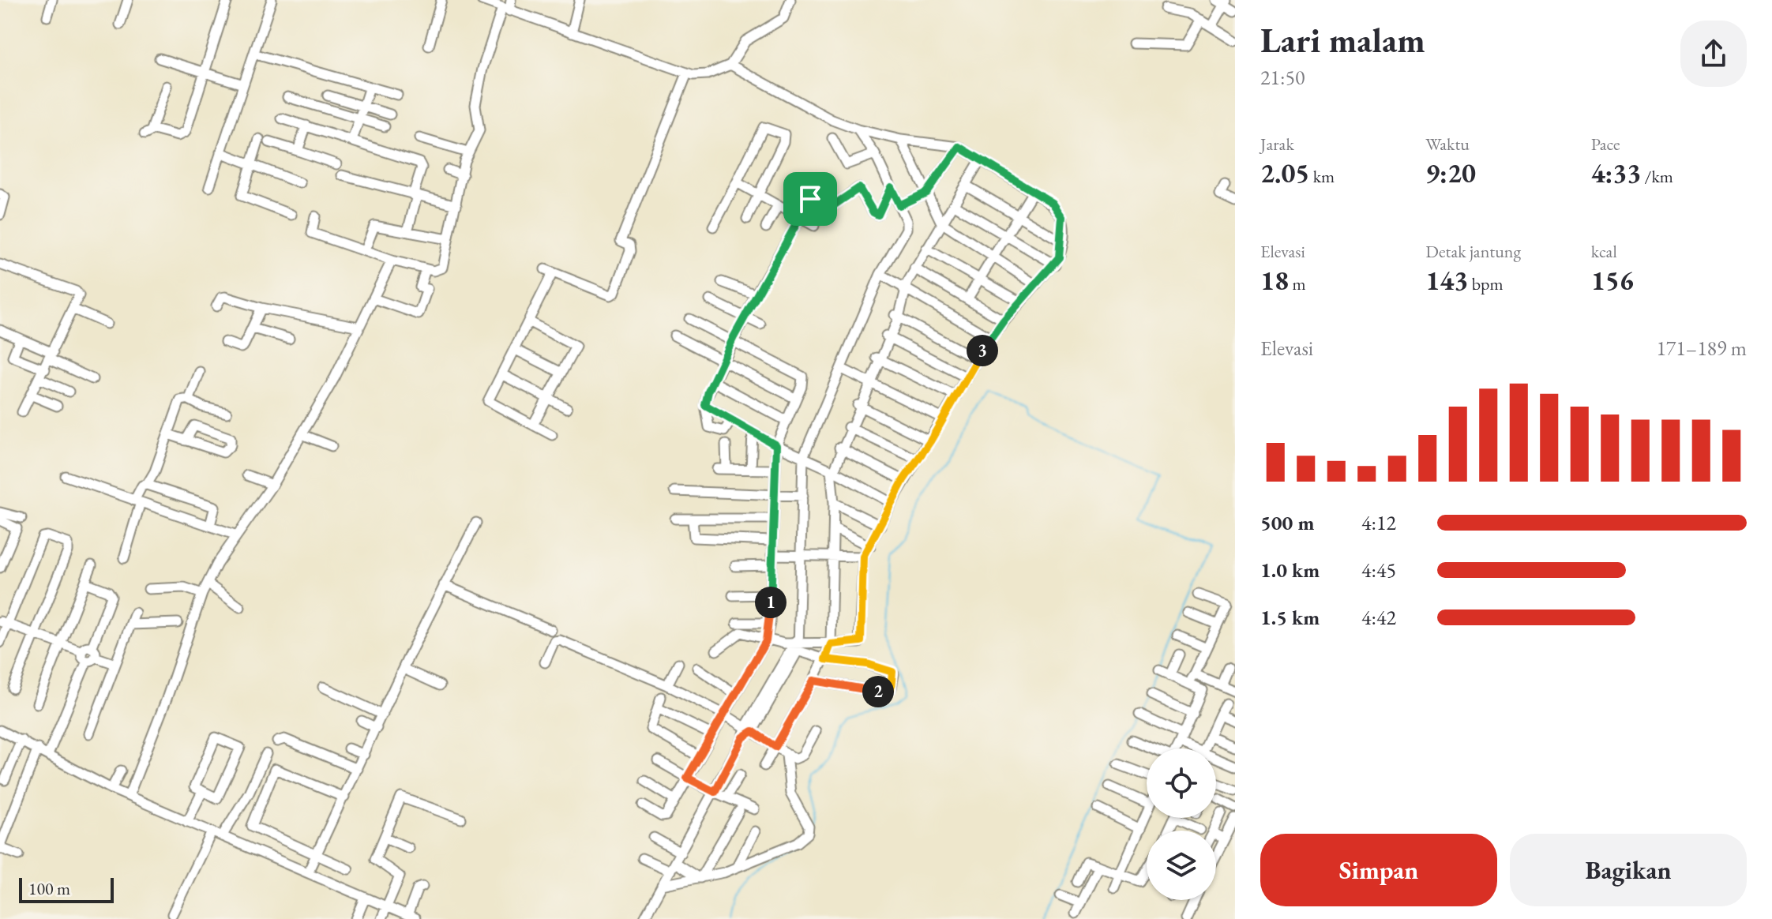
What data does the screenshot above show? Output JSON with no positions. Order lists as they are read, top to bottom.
{
  "scale_bar": "100 m",
  "page": {
    "heading": ["Lari malam", "21:50"],
    "stats": [
      ["Jarak", "2.05 km"],
      ["Waktu", "9:20"],
      ["Pace", "4:33 /km"],
      ["Elevasi", "18 m"],
      ["Detak jantung", "143 bpm"],
      ["kcal", "156"]
    ],
    "chart": ["Elevasi", "171–189 m"],
    "pins": ["3", "1", "2"],
    "list": [
      {
        "name": "500 m",
        "note": "4:12"
      },
      {
        "name": "1.0 km",
        "note": "4:45"
      },
      {
        "name": "1.5 km",
        "note": "4:42"
      }
    ],
    "buttons": ["Simpan", "Bagikan"],
    "scale": "100 m"
  }
}
